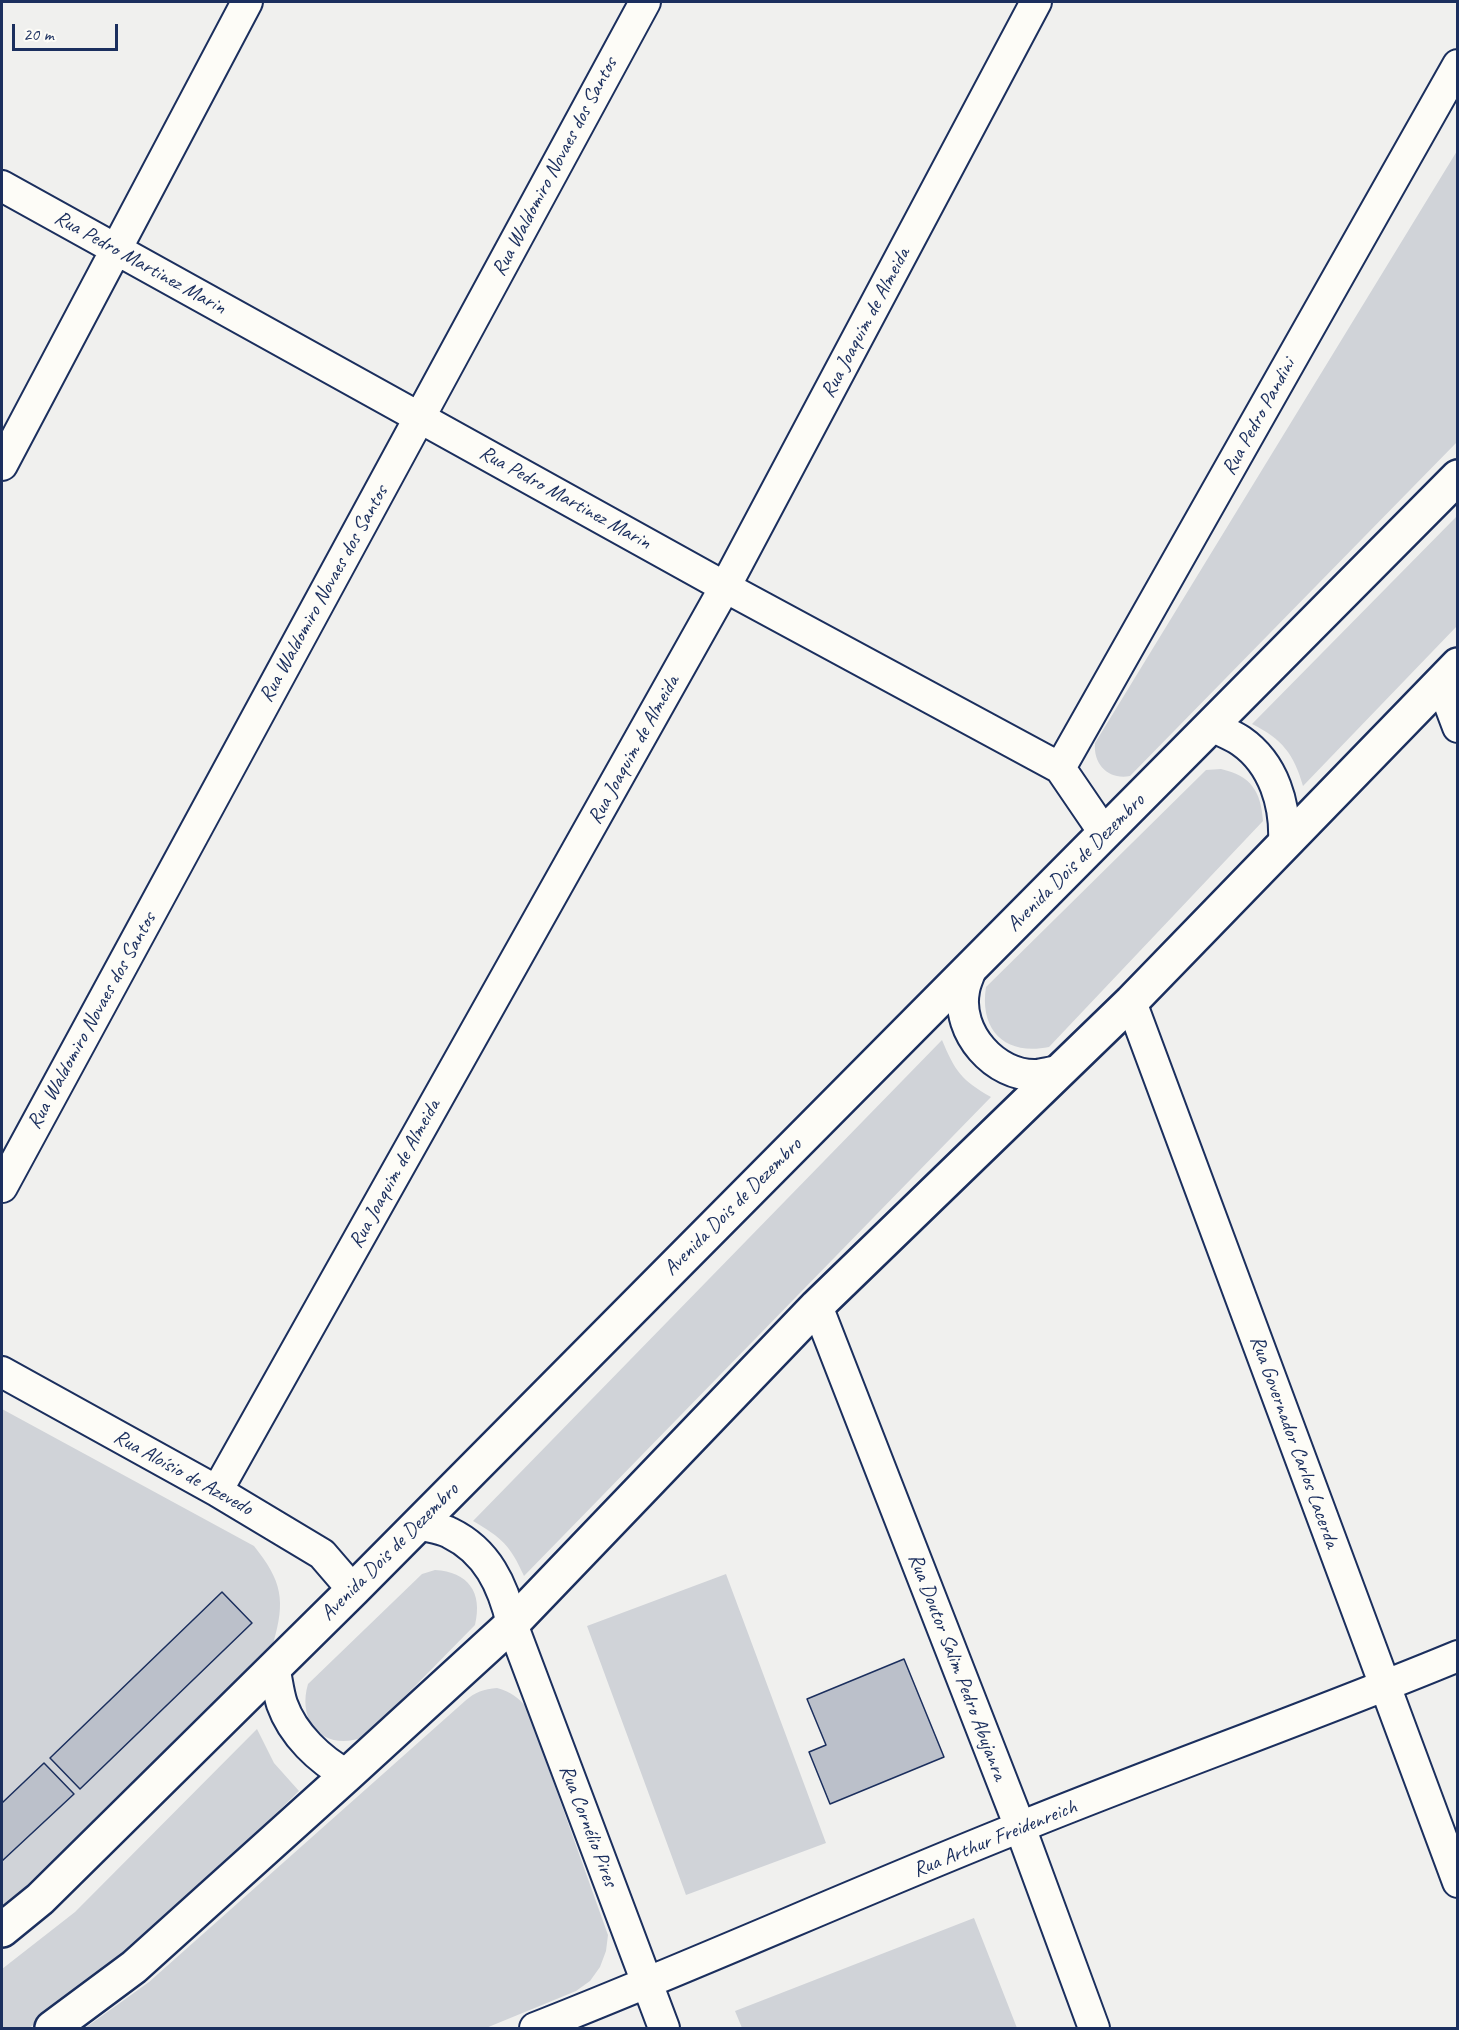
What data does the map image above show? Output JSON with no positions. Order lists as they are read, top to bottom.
{
  "streets": {
    "street": [
      "Rua Waldomiro Novaes dos Santos",
      "Rua Pedro Martinez Marin",
      "Rua Joaquim de Almeida",
      "Rua Pedro Pandini",
      "Avenida Dois de Dezembro",
      "Rua Governador Carlos Lacerda",
      "Rua Aloísio de Azevedo",
      "Rua Doutor Salim Pedro Abujanra",
      "Rua Cornélio Pires",
      "Rua Arthur Freidenreich"
    ]
  },
  "crossings": [
    ["Rua Waldomiro Novaes dos Santos", "Rua Pedro Martinez Marin"],
    ["Rua Pedro Martinez Marin", "Rua Joaquim de Almeida"],
    ["Rua Pedro Martinez Marin", "Rua Pedro Pandini"],
    ["Rua Pedro Martinez Marin", "Avenida Dois de Dezembro"],
    ["Rua Joaquim de Almeida", "Rua Aloísio de Azevedo"],
    ["Avenida Dois de Dezembro", "Rua Aloísio de Azevedo"],
    ["Avenida Dois de Dezembro", "Rua Cornélio Pires"],
    ["Rua Governador Carlos Lacerda", "Rua Arthur Freidenreich"],
    ["Rua Doutor Salim Pedro Abujanra", "Rua Arthur Freidenreich"],
    ["Rua Cornélio Pires", "Rua Arthur Freidenreich"]
  ],
  "scale_bar": "20 m"
}
